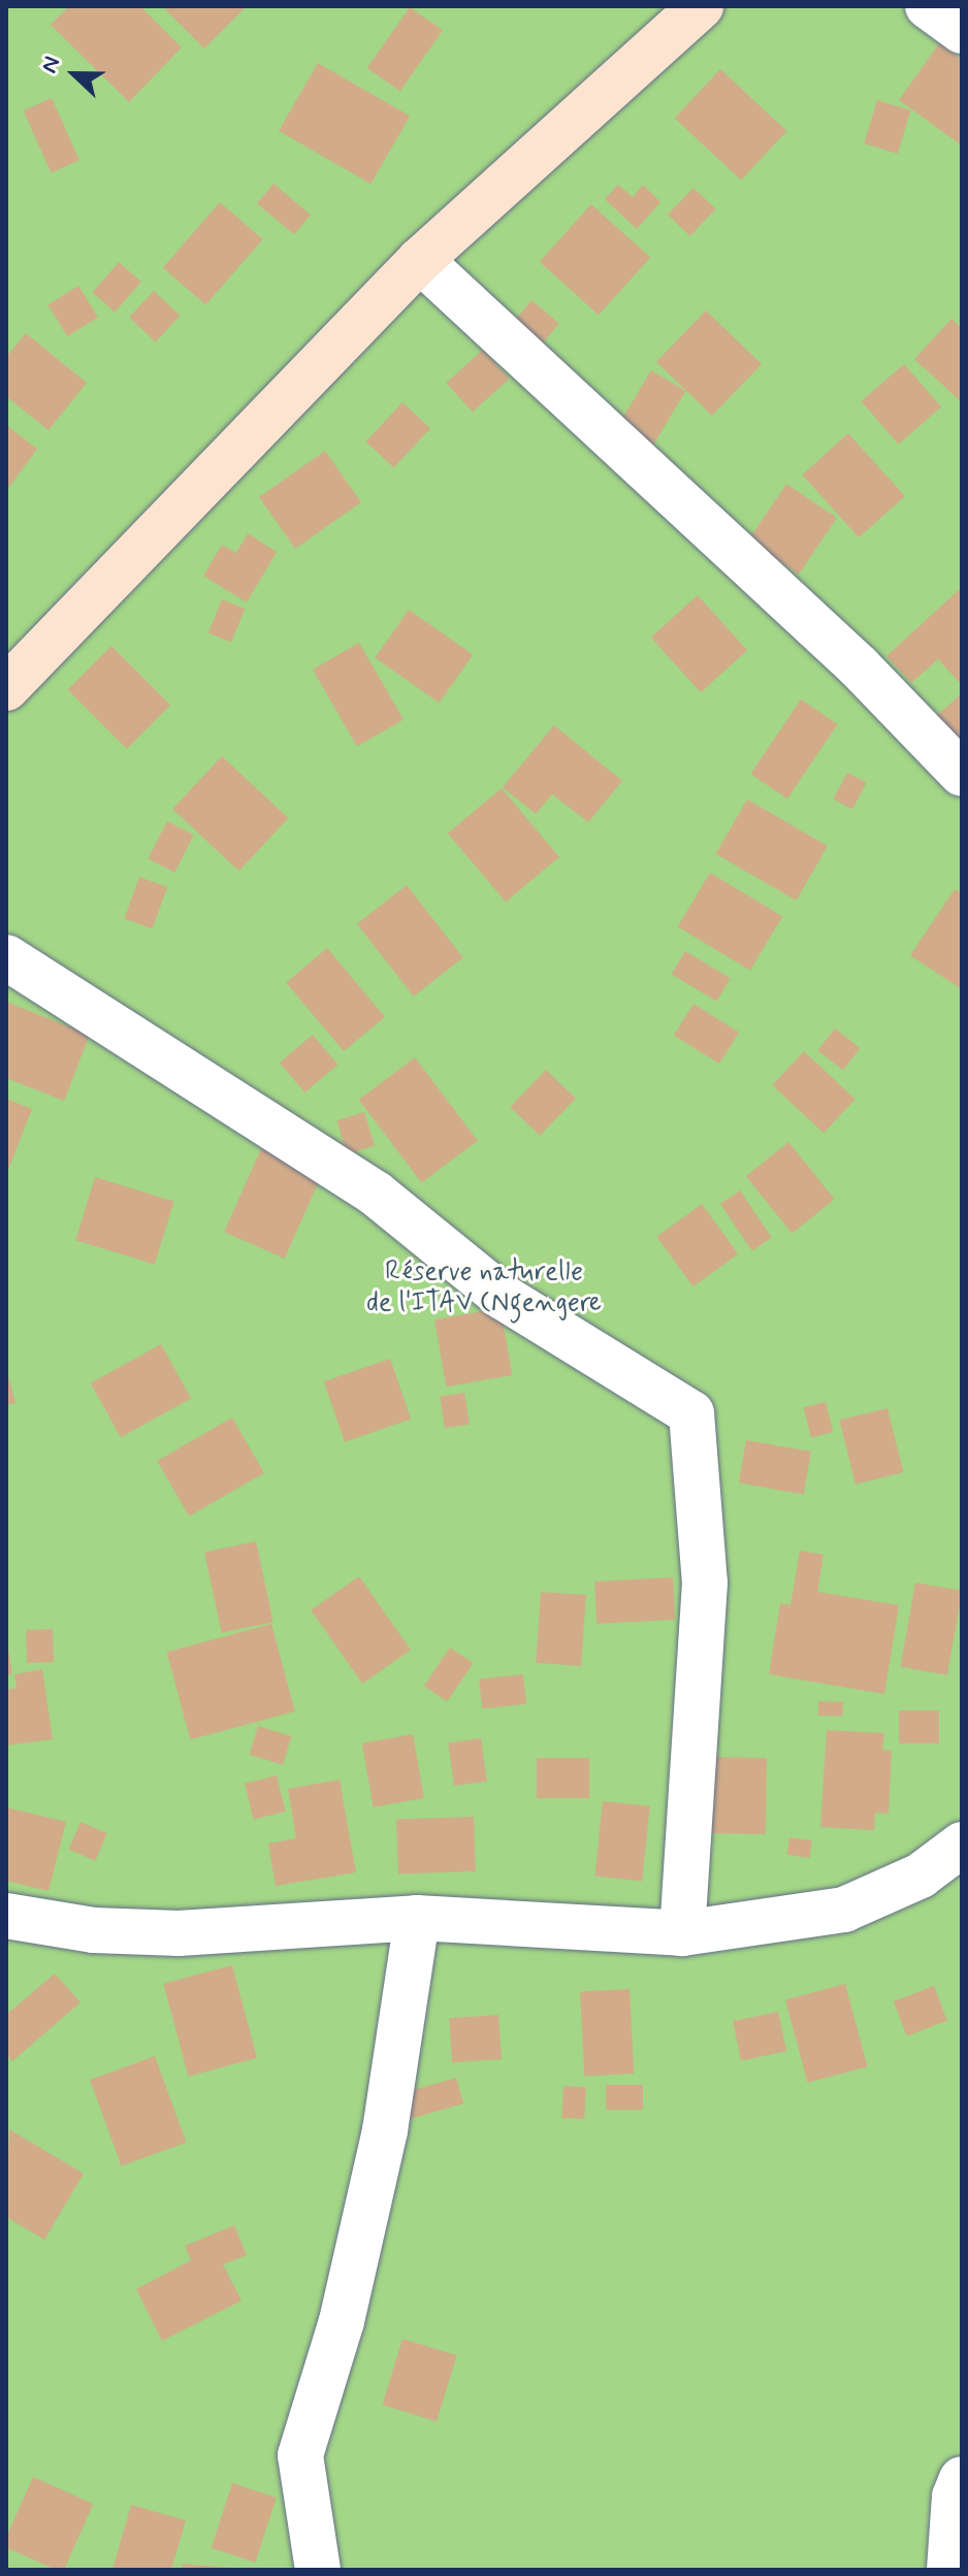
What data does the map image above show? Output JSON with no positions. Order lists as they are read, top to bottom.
{
  "parks": ["Réserve naturelle de l'ITAV (Ngengere"],
  "north": "left"
}
